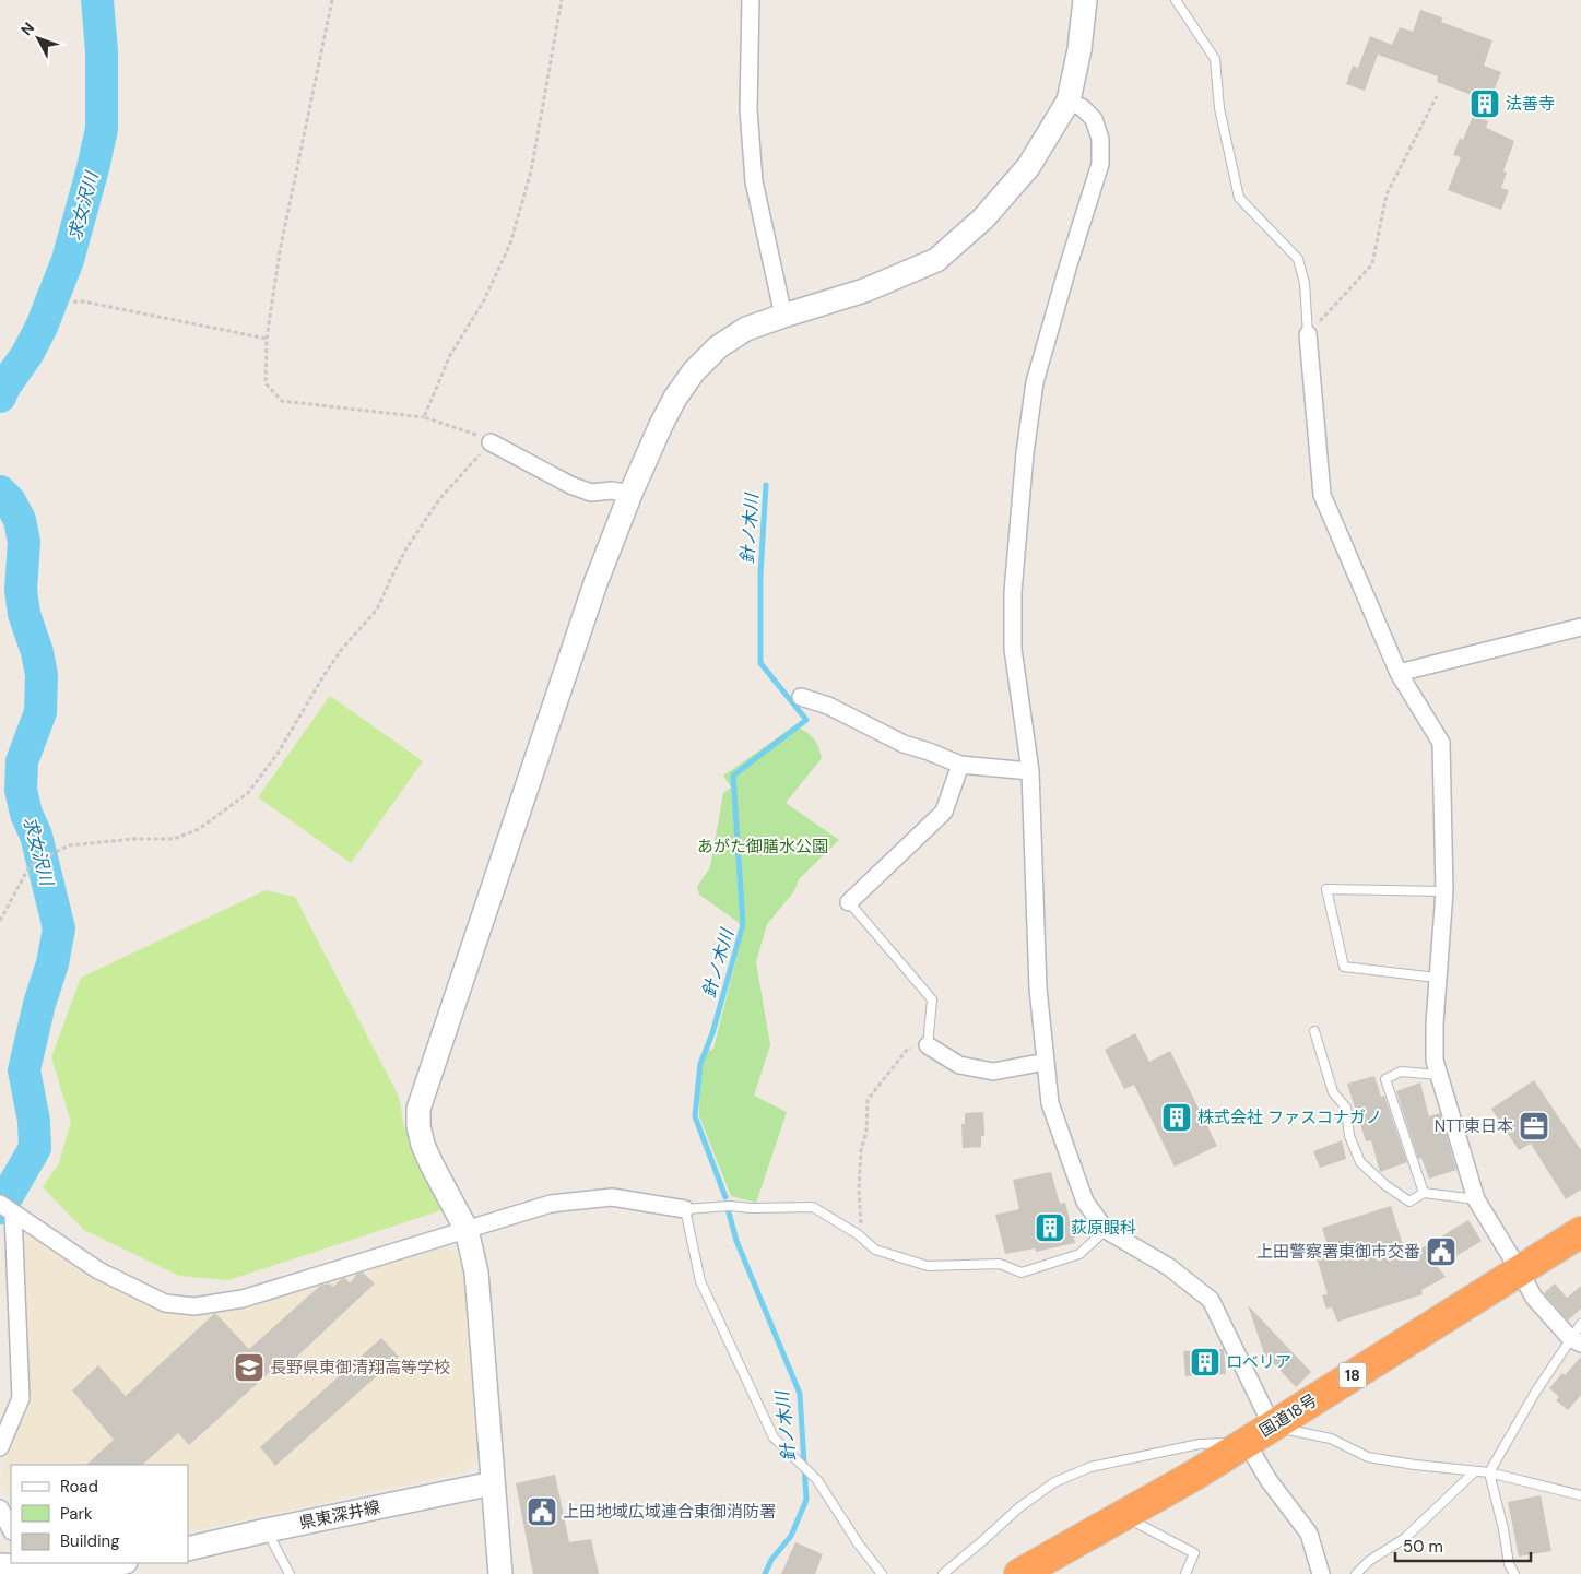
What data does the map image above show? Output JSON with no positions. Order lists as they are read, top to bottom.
{
  "streets": {
    "highway": ["18", "国道18号"],
    "street": ["県東深井線"]
  },
  "water": ["求女沢川", "針ノ木川"],
  "parks": ["あがた御膳水公園"],
  "places": {
    "building": [
      "法善寺",
      "株式会社 ファスコナガノ",
      "荻原眼科",
      "ロベリア"
    ],
    "office": ["NTT東日本"],
    "public building": ["上田警察署東御市交番", "上田地域広域連合東御消防署"],
    "school or university": ["長野県東御清翔高等学校"]
  },
  "legend": ["Road", "Park", "Building"],
  "scale_bar": "50 m",
  "north": "top left"
}
